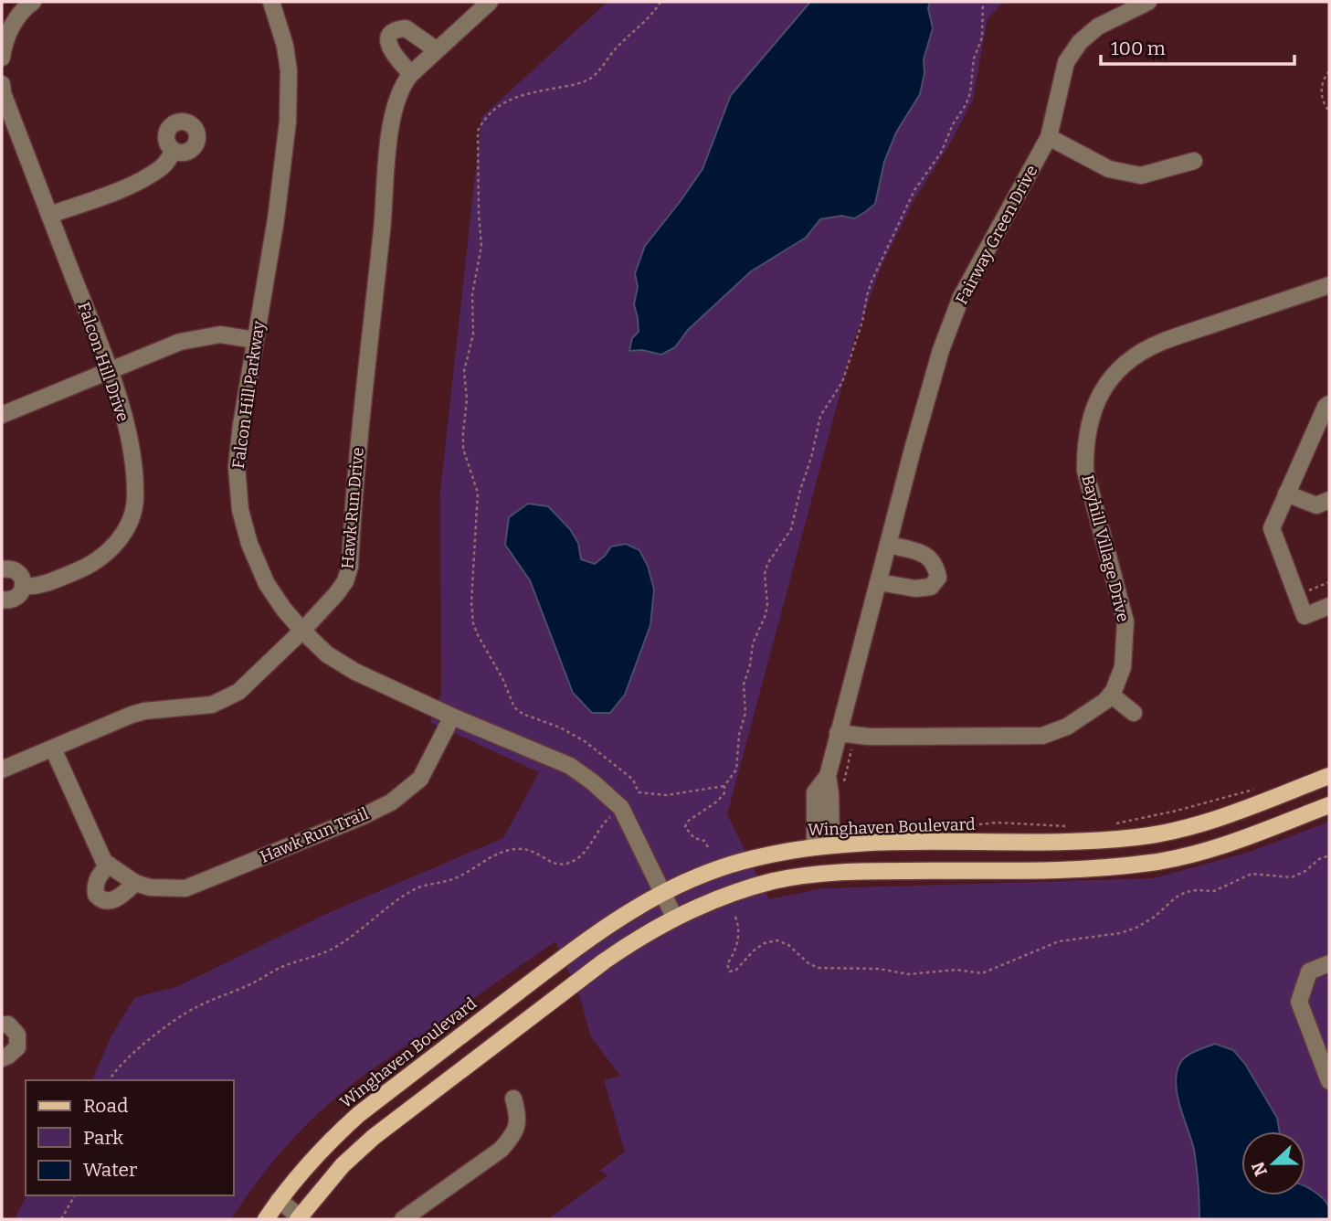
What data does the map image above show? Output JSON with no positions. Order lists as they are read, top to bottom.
{
  "streets": {
    "main road": ["Winghaven Boulevard"],
    "street": [
      "Fairway Green Drive",
      "Falcon Hill Drive",
      "Falcon Hill Parkway",
      "Hawk Run Drive",
      "Bayhill Village Drive",
      "Hawk Run Trail"
    ]
  },
  "crossings": [
    ["Fairway Green Drive", "Bayhill Village Drive"],
    ["Fairway Green Drive", "Winghaven Boulevard"],
    ["Falcon Hill Parkway", "Hawk Run Drive"],
    ["Falcon Hill Parkway", "Winghaven Boulevard"],
    ["Falcon Hill Parkway", "Hawk Run Trail"],
    ["Hawk Run Drive", "Hawk Run Trail"]
  ],
  "legend": ["Road", "Park", "Water"],
  "scale_bar": "100 m",
  "north": "left"
}
